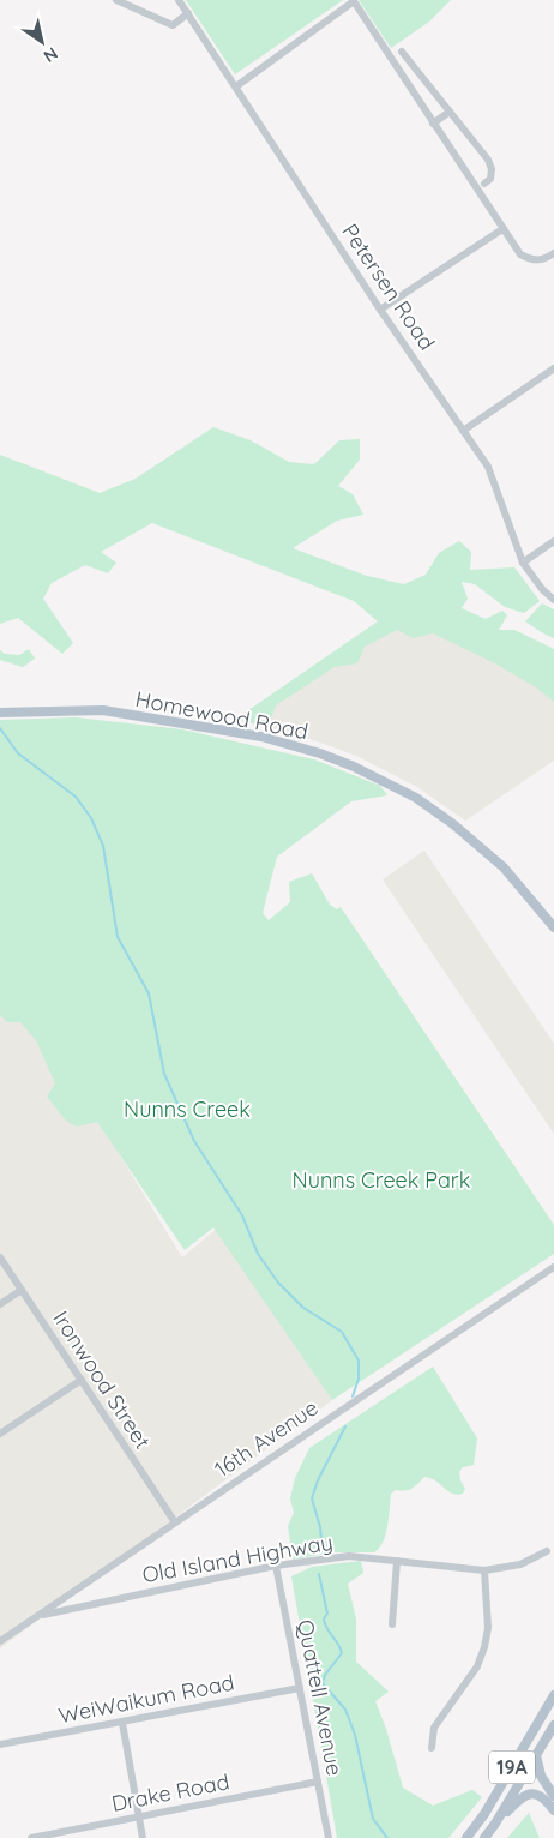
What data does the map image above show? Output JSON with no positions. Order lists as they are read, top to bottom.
{
  "streets": {
    "main road": ["Homewood Road", "19A"],
    "street": [
      "Petersen Road",
      "Ironwood Street",
      "16th Avenue",
      "Old Island Highway",
      "Quattell Avenue",
      "WeiWaikum Road",
      "Drake Road"
    ]
  },
  "crossings": [
    ["Ironwood Street", "16th Avenue"],
    ["16th Avenue", "Old Island Highway"],
    ["Old Island Highway", "Quattell Avenue"],
    ["Quattell Avenue", "WeiWaikum Road"],
    ["Quattell Avenue", "Drake Road"]
  ],
  "parks": ["Nunns Creek", "Nunns Creek Park"],
  "north": "bottom right"
}
